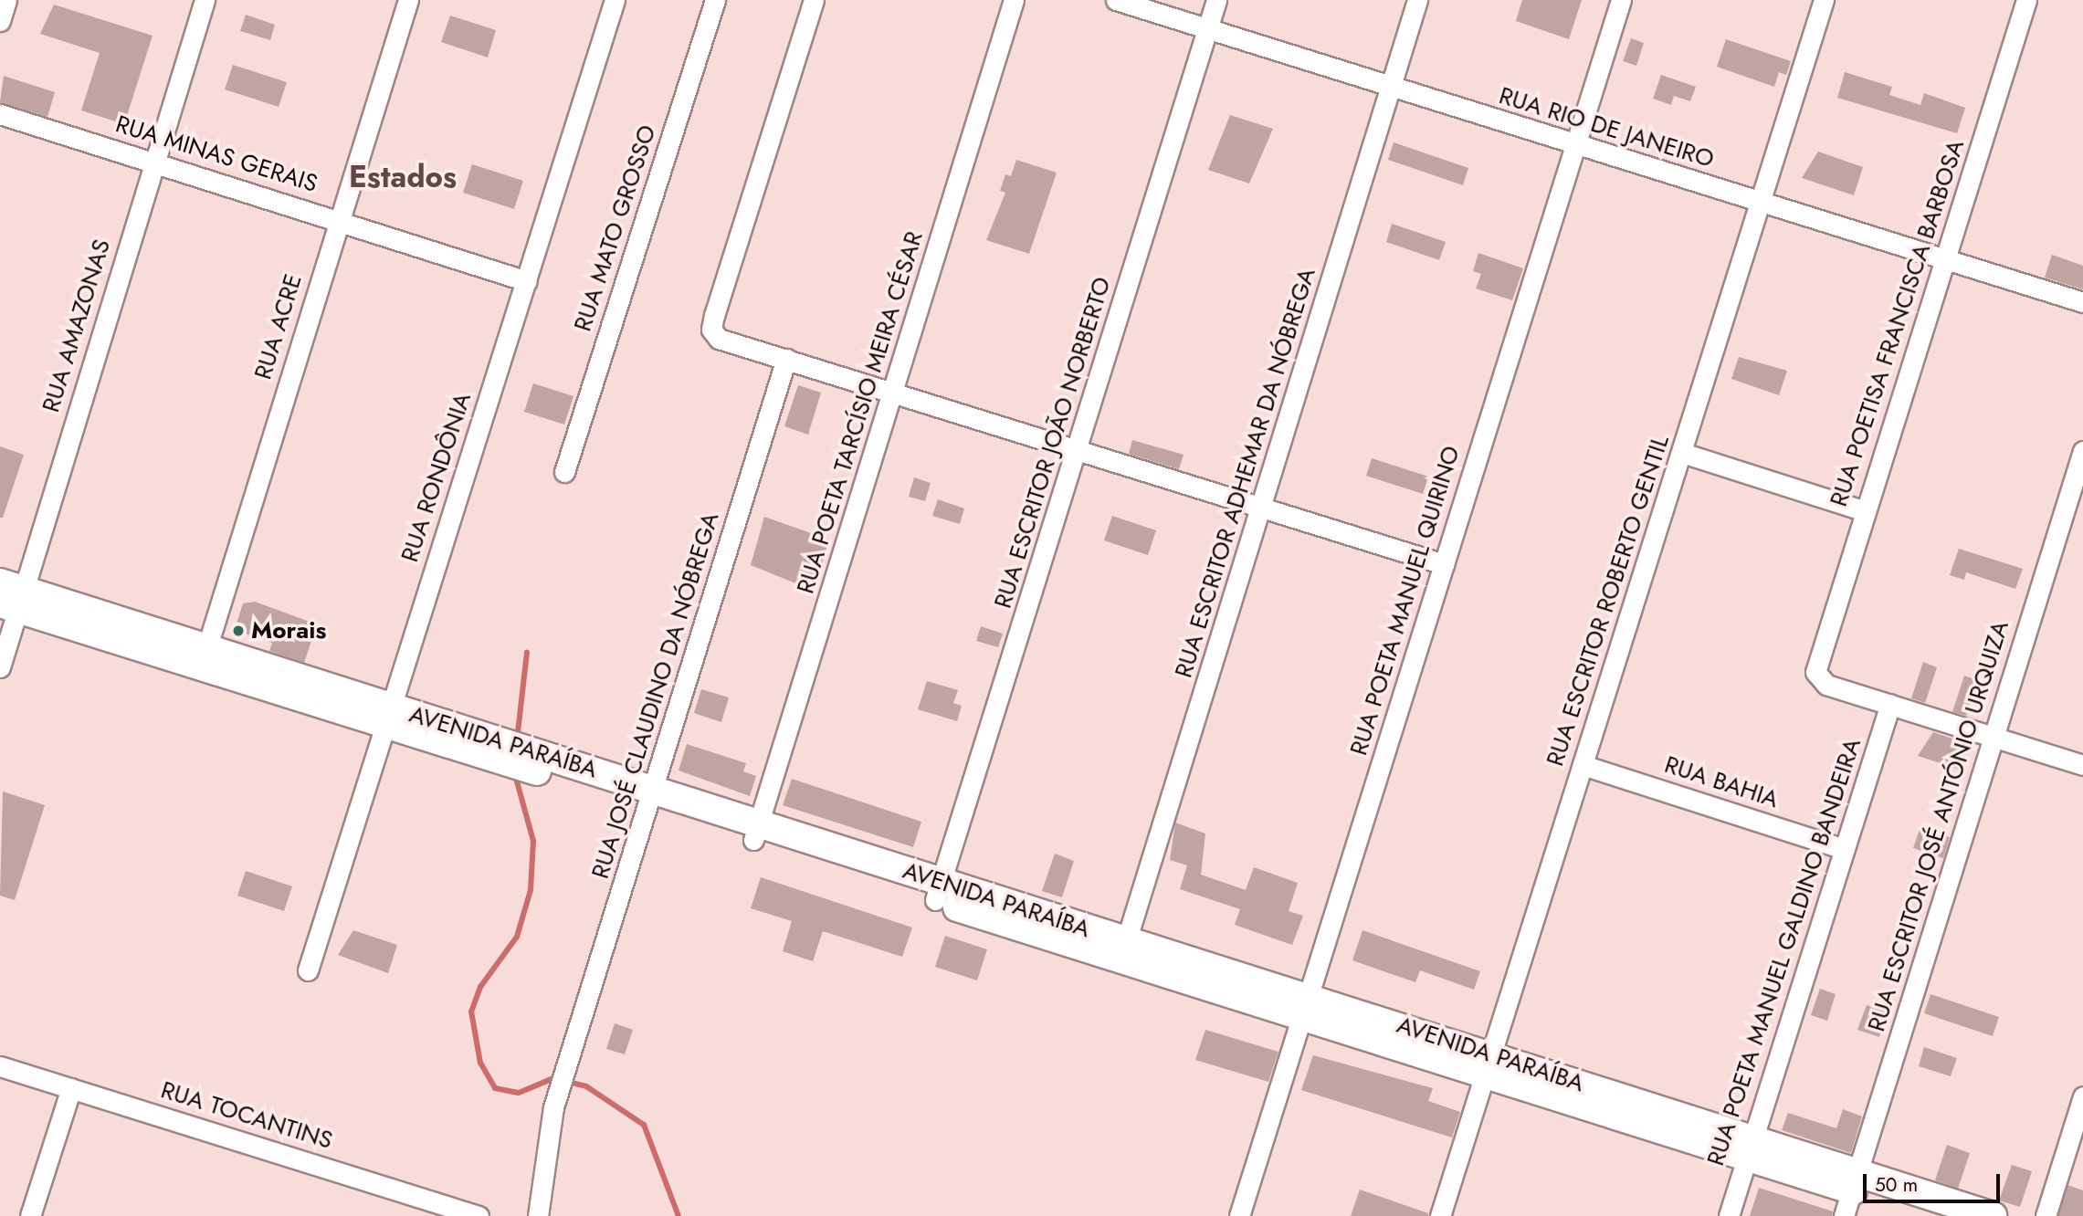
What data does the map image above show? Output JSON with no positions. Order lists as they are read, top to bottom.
{
  "streets": {
    "street": [
      "RUA RIO DE JANEIRO",
      "RUA MINAS GERAIS",
      "RUA MATO GROSSO",
      "RUA POETISA FRANCISCA BARBOSA",
      "RUA AMAZONAS",
      "RUA ACRE",
      "RUA POETA TARCÍSIO MEIRA CÉSAR",
      "RUA ESCRITOR JOÃO NORBERTO",
      "RUA ESCRITOR ADHEMAR DA NÓBREGA",
      "RUA RONDÔNIA",
      "RUA POETA MANUEL QUIRINO",
      "RUA ESCRITOR ROBERTO GENTIL",
      "RUA JOSÉ CLAUDINO DA NÓBREGA",
      "AVENIDA PARAÍBA",
      "RUA BAHIA",
      "RUA ESCRITOR JOSÉ ANTÓNIO URQUIZA",
      "RUA POETA MANUEL GALDINO BANDEIRA",
      "RUA TOCANTINS"
    ]
  },
  "crossings": [
    ["RUA RIO DE JANEIRO", "RUA POETISA FRANCISCA BARBOSA"],
    ["RUA RIO DE JANEIRO", "RUA ESCRITOR JOÃO NORBERTO"],
    ["RUA RIO DE JANEIRO", "RUA ESCRITOR ADHEMAR DA NÓBREGA"],
    ["RUA RIO DE JANEIRO", "RUA POETA MANUEL QUIRINO"],
    ["RUA RIO DE JANEIRO", "RUA ESCRITOR ROBERTO GENTIL"],
    ["RUA MINAS GERAIS", "RUA AMAZONAS"],
    ["RUA MINAS GERAIS", "RUA ACRE"],
    ["RUA MINAS GERAIS", "RUA RONDÔNIA"],
    ["RUA POETISA FRANCISCA BARBOSA", "RUA POETA MANUEL GALDINO BANDEIRA"],
    ["RUA AMAZONAS", "AVENIDA PARAÍBA"],
    ["RUA ACRE", "AVENIDA PARAÍBA"],
    ["RUA POETA TARCÍSIO MEIRA CÉSAR", "AVENIDA PARAÍBA"],
    ["RUA ESCRITOR JOÃO NORBERTO", "AVENIDA PARAÍBA"],
    ["RUA ESCRITOR ADHEMAR DA NÓBREGA", "AVENIDA PARAÍBA"],
    ["RUA RONDÔNIA", "AVENIDA PARAÍBA"],
    ["RUA POETA MANUEL QUIRINO", "AVENIDA PARAÍBA"],
    ["RUA ESCRITOR ROBERTO GENTIL", "AVENIDA PARAÍBA"],
    ["RUA ESCRITOR ROBERTO GENTIL", "RUA BAHIA"],
    ["RUA JOSÉ CLAUDINO DA NÓBREGA", "AVENIDA PARAÍBA"],
    ["AVENIDA PARAÍBA", "RUA ESCRITOR JOSÉ ANTÓNIO URQUIZA"],
    ["AVENIDA PARAÍBA", "RUA POETA MANUEL GALDINO BANDEIRA"],
    ["RUA BAHIA", "RUA POETA MANUEL GALDINO BANDEIRA"]
  ],
  "districts": ["Estados"],
  "places": ["Morais"],
  "scale_bar": "50 m"
}
